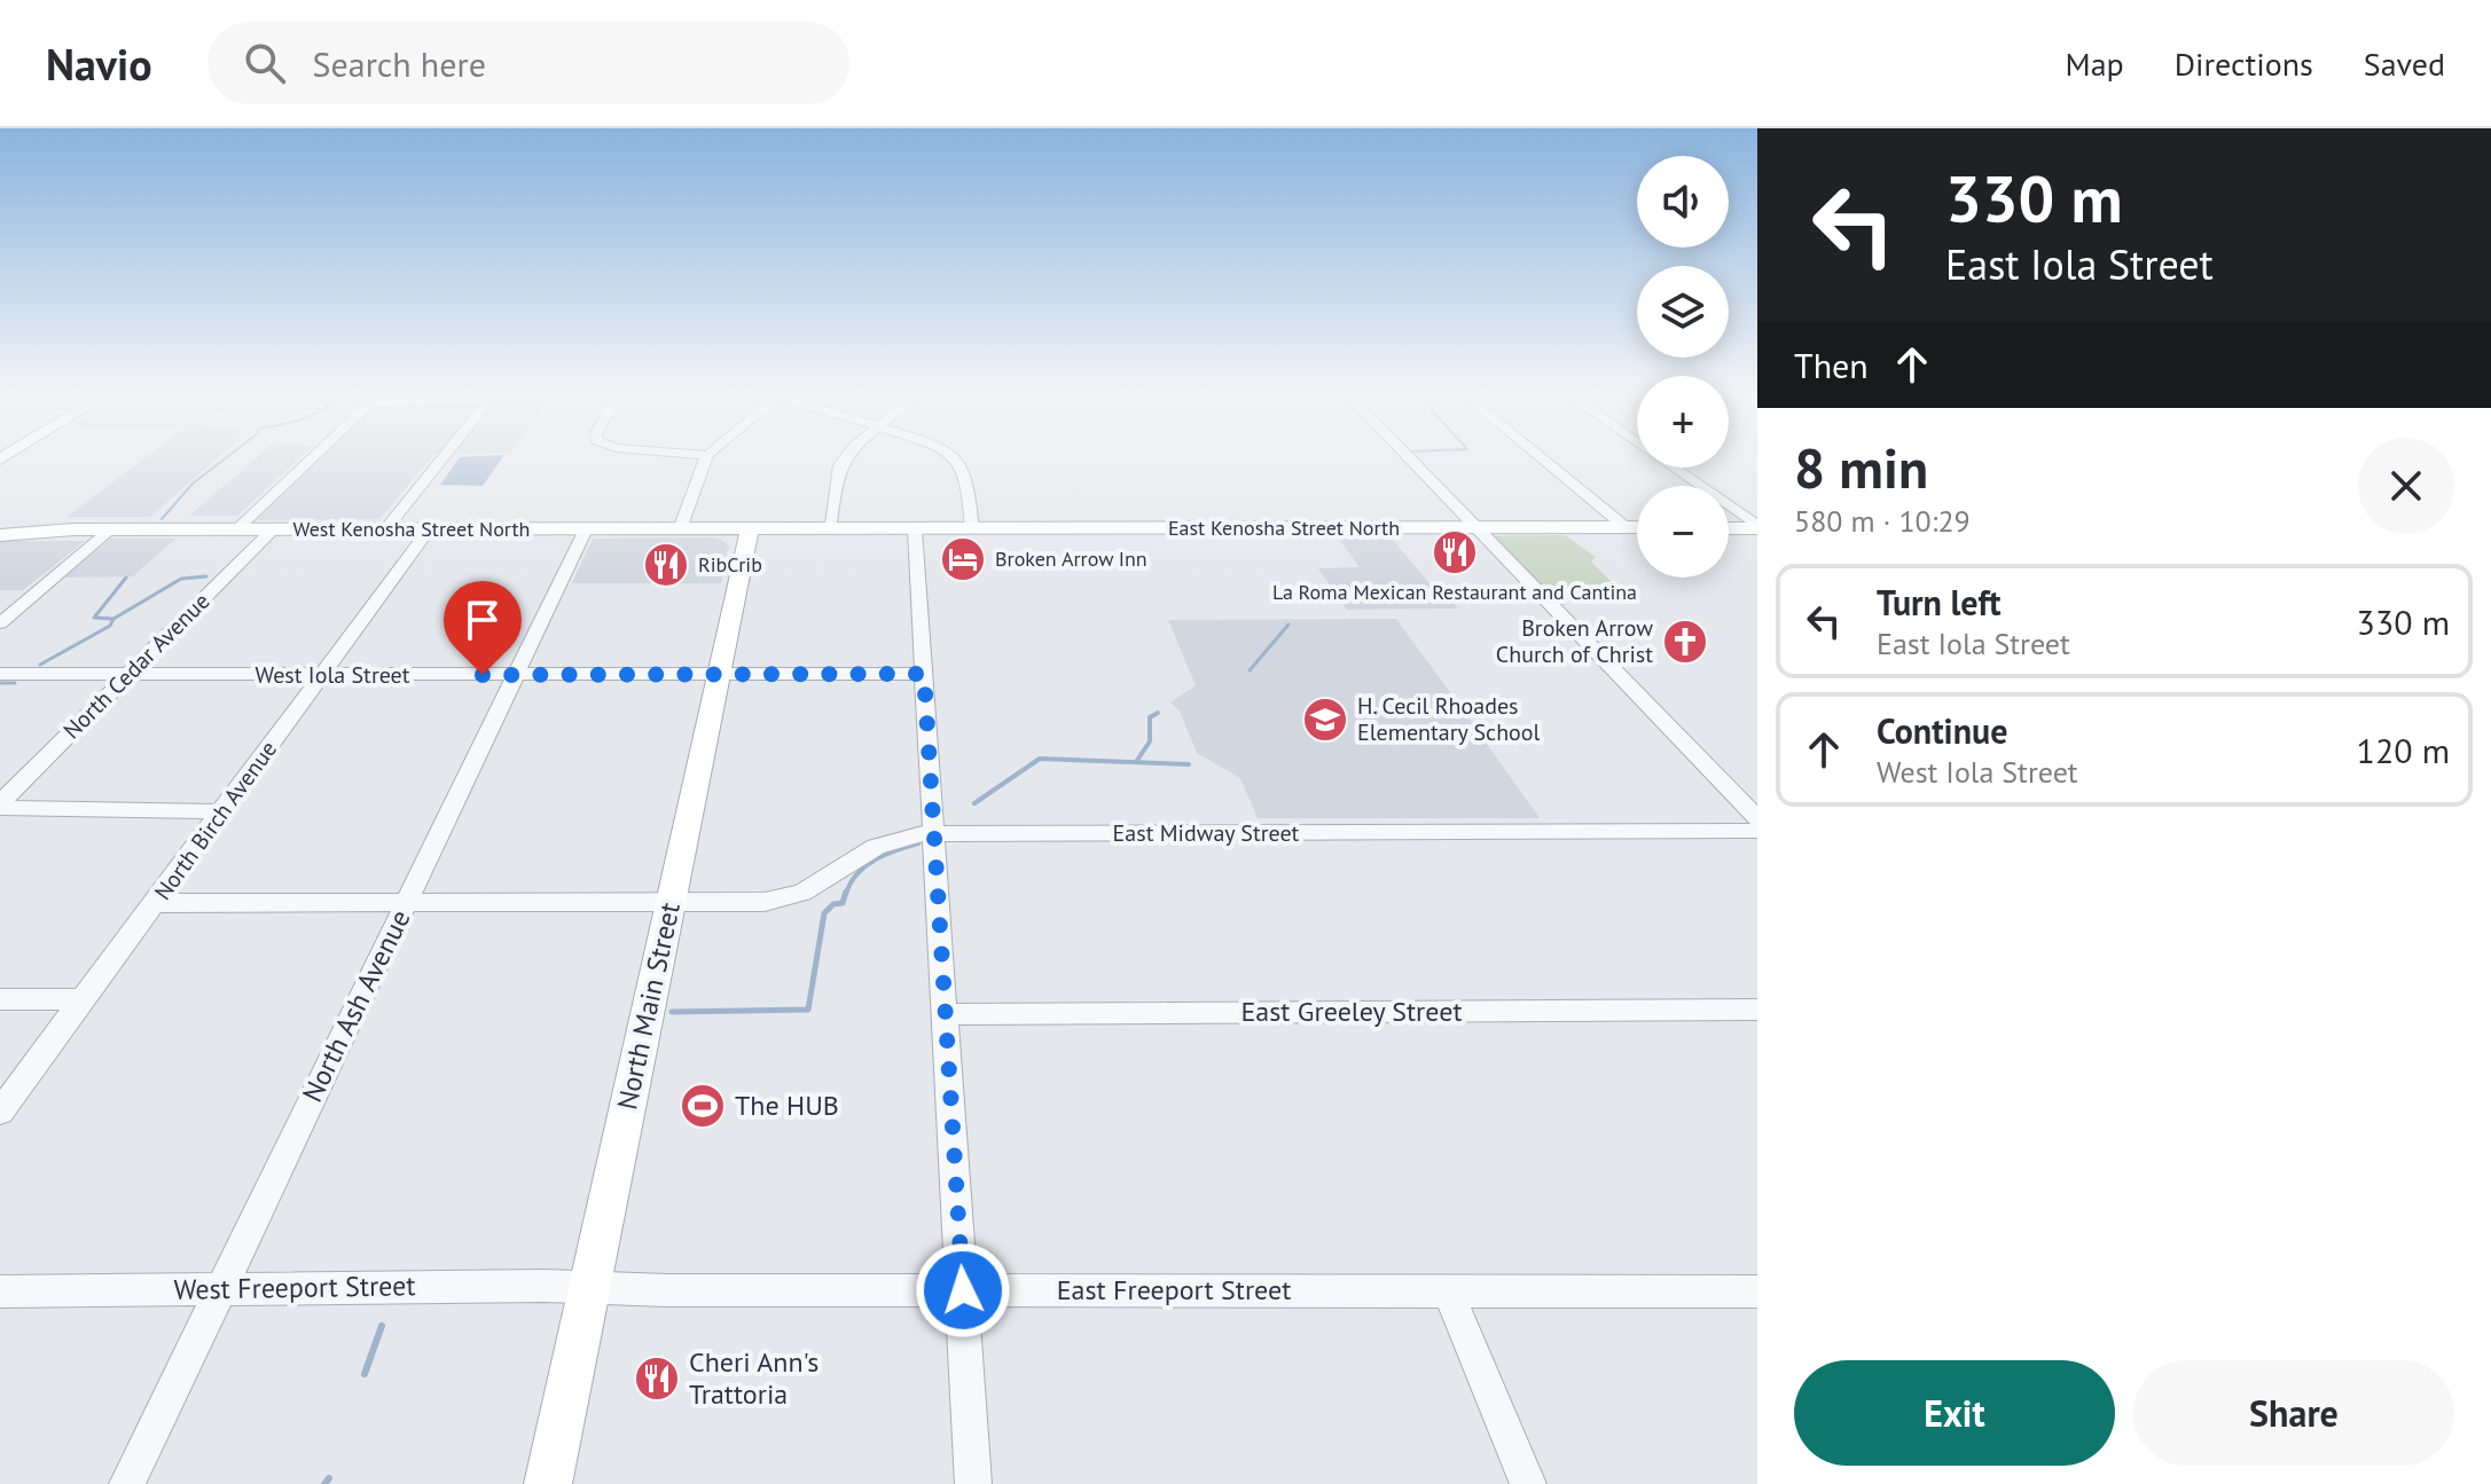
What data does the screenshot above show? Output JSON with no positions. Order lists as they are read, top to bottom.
{
  "streets": {
    "main road": ["East Kenosha Street North", "West Kenosha Street North", "North Main Street"],
    "street": [
      "North Cedar Avenue",
      "West Iola Street",
      "North Birch Avenue",
      "East Midway Street",
      "North Ash Avenue",
      "East Greeley Street",
      "West Freeport Street",
      "East Freeport Street"
    ]
  },
  "crossings": [
    ["West Kenosha Street North", "North Cedar Avenue"],
    ["West Kenosha Street North", "North Birch Avenue"],
    ["West Kenosha Street North", "North Ash Avenue"],
    ["West Kenosha Street North", "North Main Street"],
    ["North Cedar Avenue", "West Iola Street"],
    ["West Iola Street", "North Birch Avenue"],
    ["West Iola Street", "North Ash Avenue"],
    ["West Iola Street", "North Main Street"],
    ["North Birch Avenue", "East Midway Street"],
    ["East Midway Street", "North Ash Avenue"],
    ["East Midway Street", "North Main Street"],
    ["North Ash Avenue", "West Freeport Street"],
    ["North Main Street", "West Freeport Street"],
    ["North Main Street", "East Freeport Street"],
    ["West Freeport Street", "East Freeport Street"]
  ],
  "places": {
    "restaurant": ["La Roma Mexican Restaurant and Cantina", "RibCrib", "Cheri Ann's Trattoria"],
    "hotel": ["Broken Arrow Inn"],
    "church": ["Broken Arrow Church of Christ"],
    "school or university": ["H. Cecil Rhoades Elementary School"],
    "sports": ["The HUB"]
  },
  "page": {
    "header": "Navio",
    "search": "Search here",
    "nav": ["Map", "Directions", "Saved"],
    "turn": ["330 m", "East Iola Street"],
    "map_buttons": ["+", "−"],
    "then": "Then",
    "heading": ["8 min", "580 m · 10:29"],
    "list": [
      {
        "name": "Turn left",
        "note": "East Iola Street",
        "value": "330 m"
      },
      {
        "name": "Continue",
        "note": "West Iola Street",
        "value": "120 m"
      }
    ],
    "buttons": ["Exit", "Share"]
  }
}
